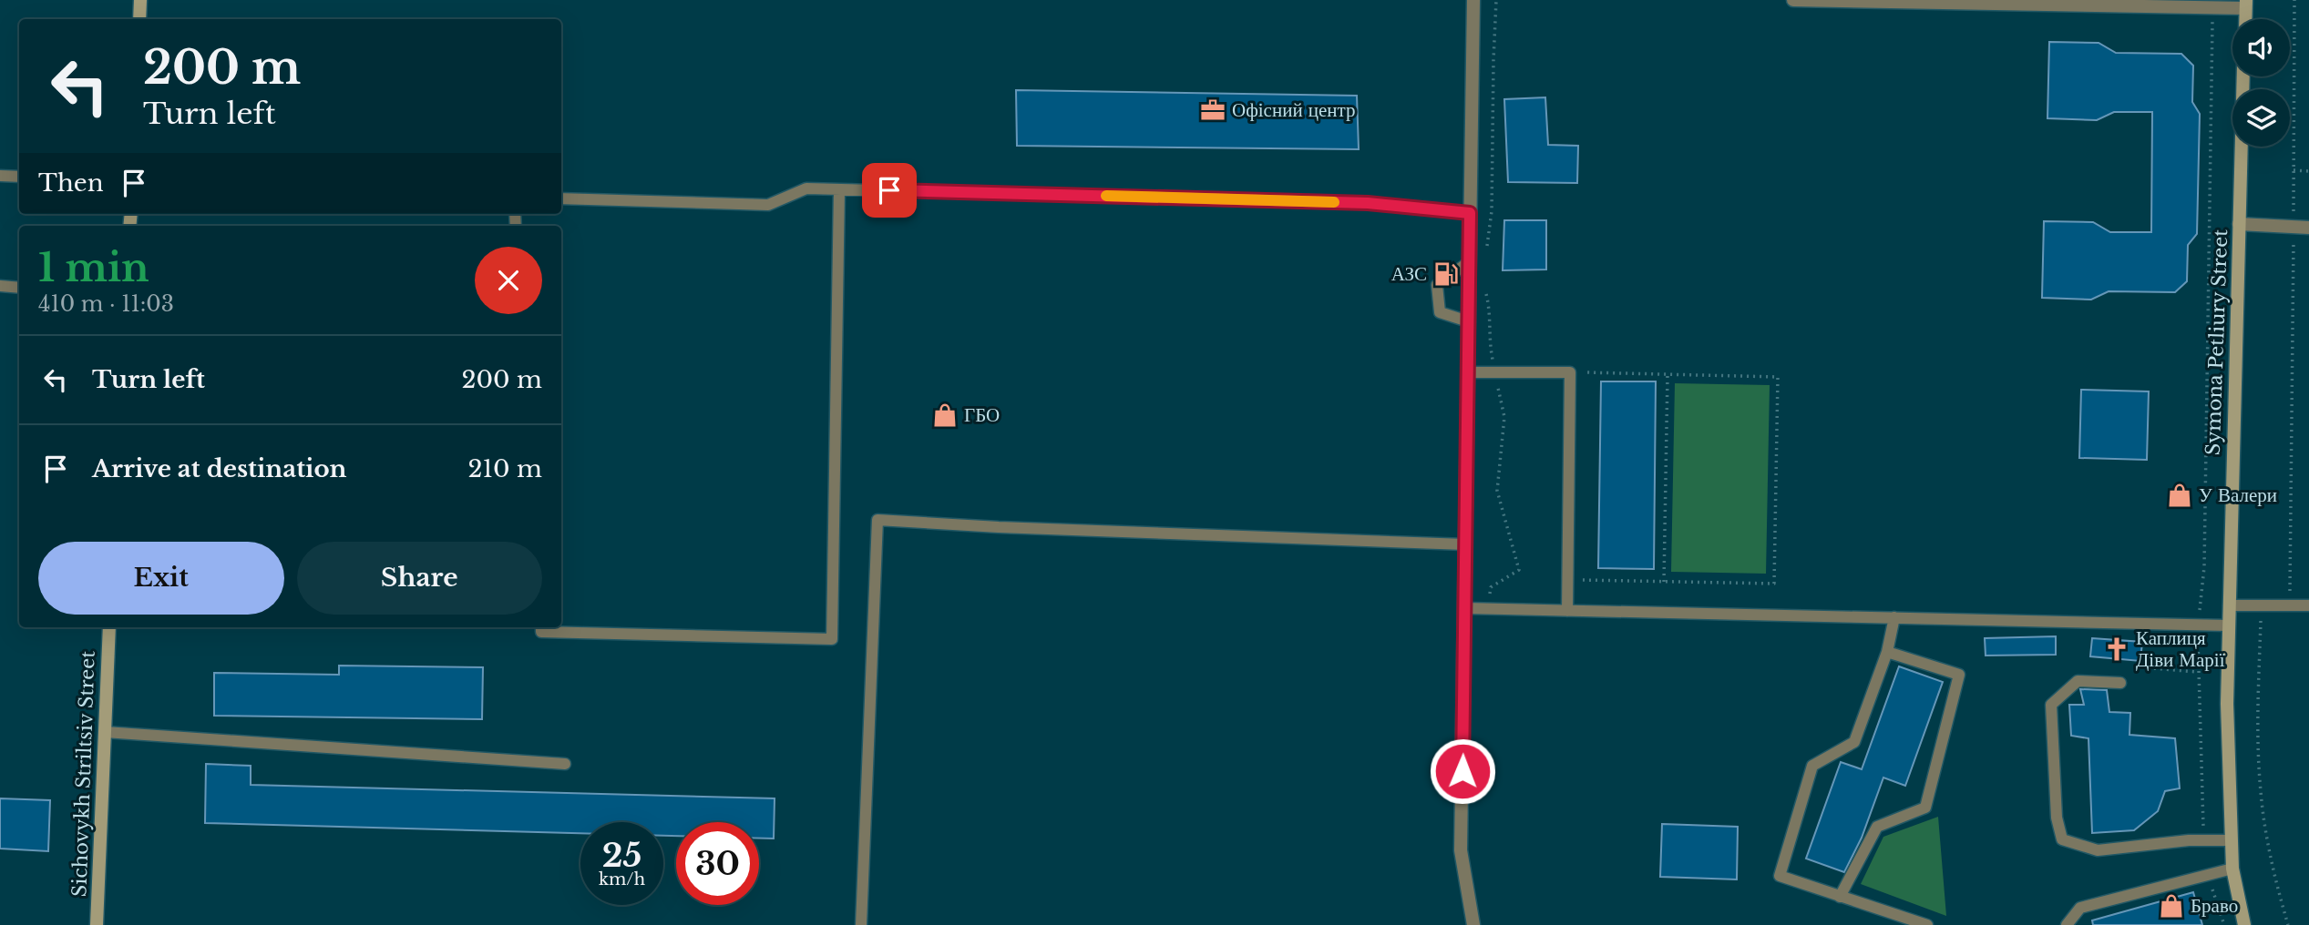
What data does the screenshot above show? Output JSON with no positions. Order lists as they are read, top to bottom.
{
  "streets": {
    "main road": ["Symona Petliury Street", "Sichovykh Striltsiv Street"]
  },
  "places": {
    "office": ["Офісний центр"],
    "fuel station": ["АЗС"],
    "shop": ["ГБО", "У Валери", "Браво"],
    "church": ["Каплиця Діви Марії"]
  },
  "page": {
    "turn": ["200 m", "Turn left"],
    "then": "Then",
    "heading": ["1 min", "410 m · 11:03"],
    "list": [
      {
        "name": "Turn left",
        "value": "200 m"
      },
      {
        "name": "Arrive at destination",
        "value": "210 m"
      }
    ],
    "buttons": ["Exit", "Share"],
    "speed": "25 km/h",
    "limit": "30"
  }
}
